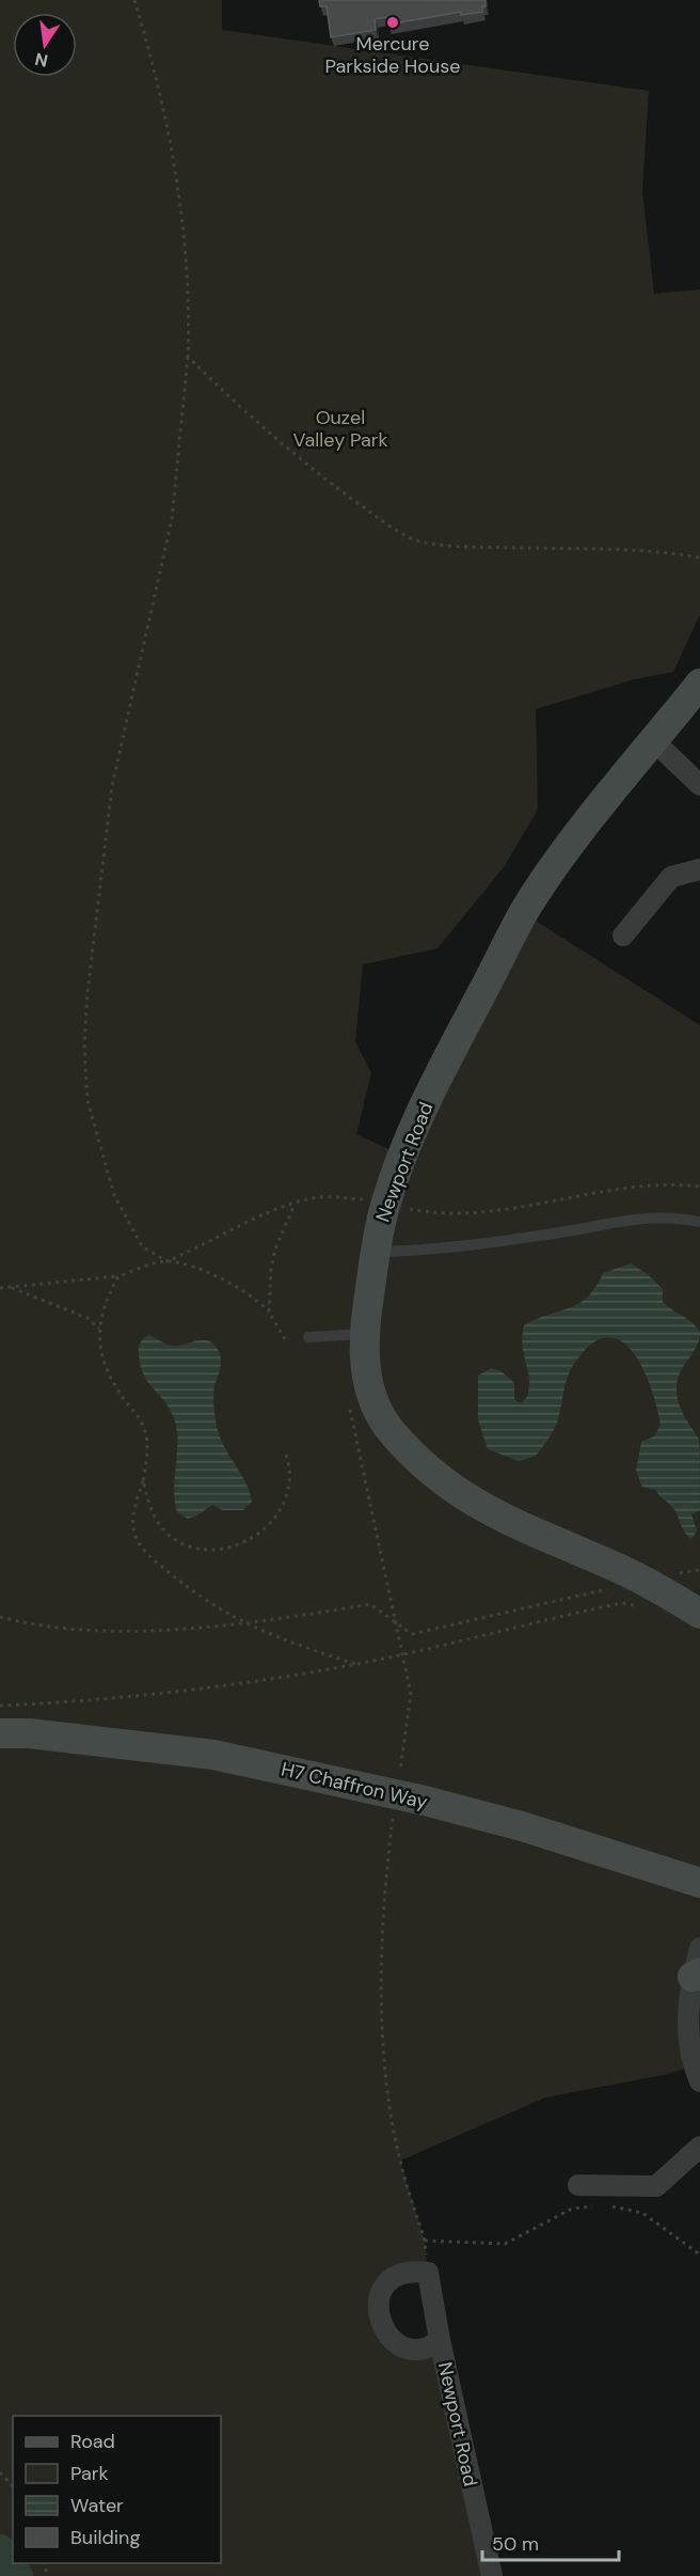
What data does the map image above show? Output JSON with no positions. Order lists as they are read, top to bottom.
{
  "streets": {
    "street": ["Newport Road", "H7 Chaffron Way"]
  },
  "parks": ["Ouzel Valley Park"],
  "places": ["Mercure Parkside House"],
  "legend": [
    "Road",
    "Park",
    "Water",
    "Building"
  ],
  "scale_bar": "50 m",
  "north": "bottom"
}
